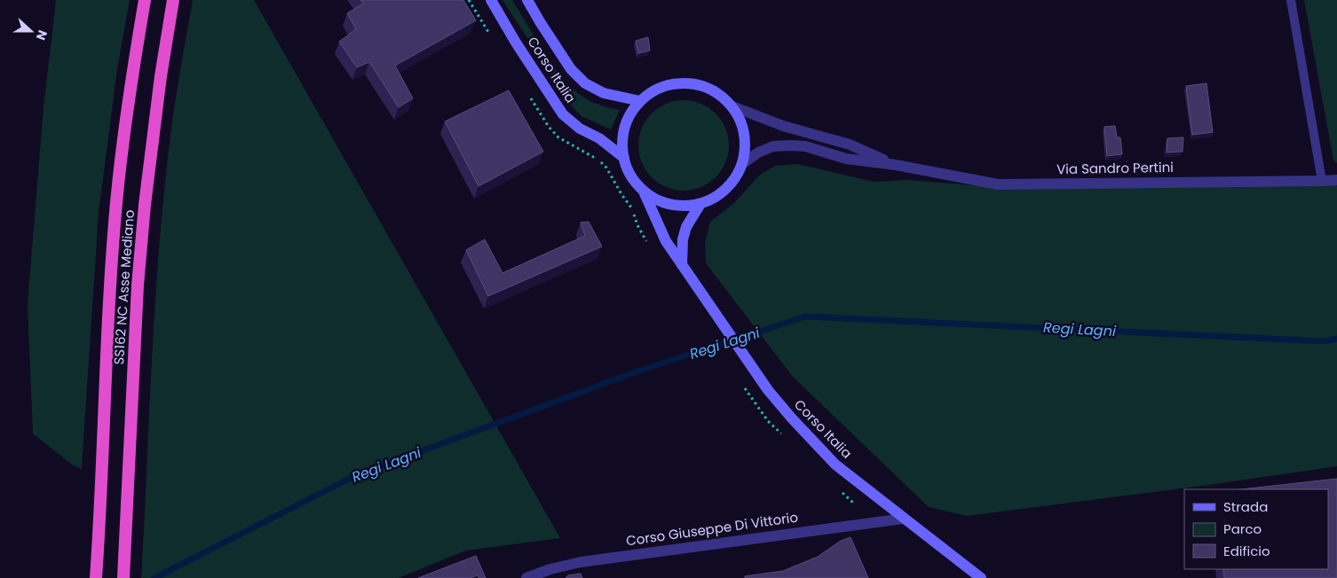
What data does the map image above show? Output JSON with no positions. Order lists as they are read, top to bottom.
{
  "streets": {
    "highway": ["SS162 NC Asse Mediano"],
    "main road": ["Corso Italia"],
    "street": ["Via Sandro Pertini", "Corso Giuseppe Di Vittorio"]
  },
  "crossings": [
    ["Corso Italia", "Via Sandro Pertini"],
    ["Corso Italia", "Corso Giuseppe Di Vittorio"]
  ],
  "water": ["Regi Lagni"],
  "legend": ["Strada", "Parco", "Edificio"],
  "north": "right"
}
